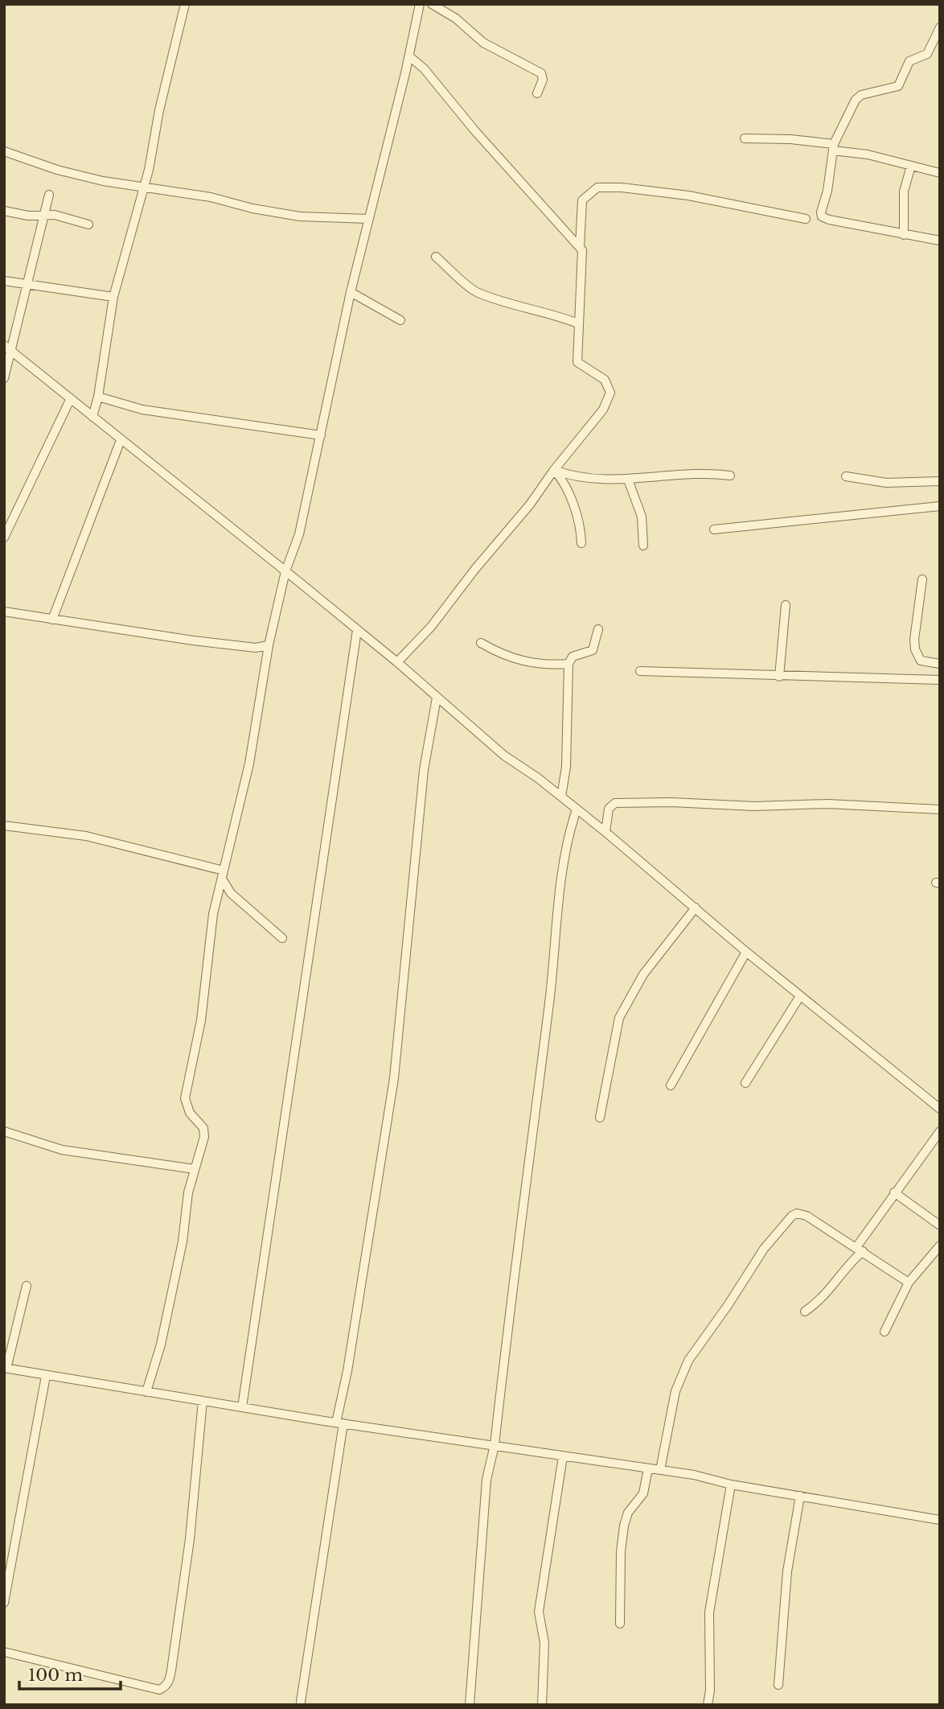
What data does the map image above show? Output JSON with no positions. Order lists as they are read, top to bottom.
{
  "scale_bar": "100 m"
}
